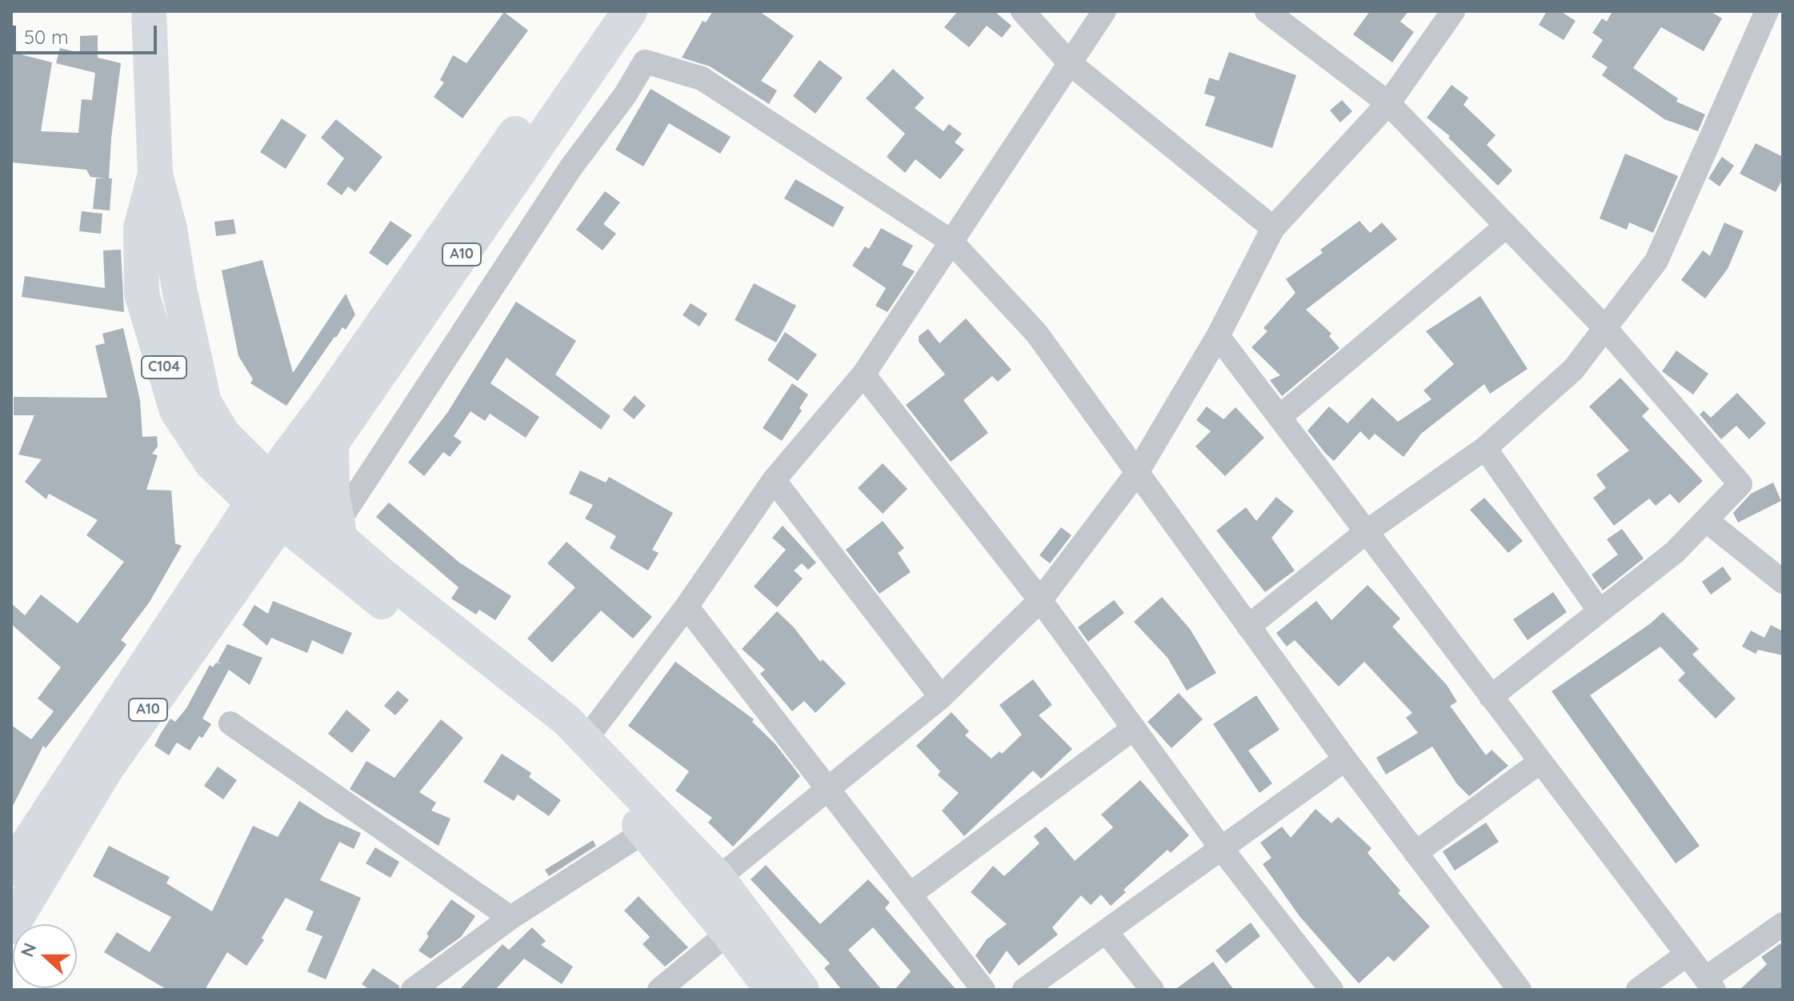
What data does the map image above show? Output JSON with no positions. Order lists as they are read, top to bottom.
{
  "streets": {
    "highway": ["A10", "C104"]
  },
  "crossings": [
    ["A10", "C104"]
  ],
  "scale_bar": "50 m",
  "north": "left"
}
